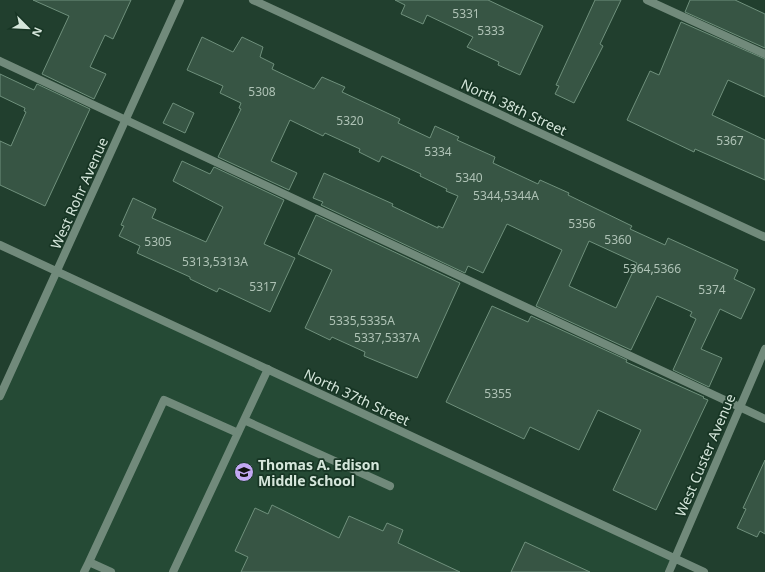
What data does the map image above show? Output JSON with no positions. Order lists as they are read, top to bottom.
{
  "streets": {
    "street": [
      "North 38th Street",
      "West Rohr Avenue",
      "North 37th Street",
      "West Custer Avenue"
    ]
  },
  "crossings": [
    ["West Rohr Avenue", "North 37th Street"],
    ["North 37th Street", "West Custer Avenue"]
  ],
  "places": {
    "school or university": ["Thomas A. Edison Middle School"]
  },
  "house_numbers": [
    "5331",
    "5333",
    "5308",
    "5320",
    "5367",
    "5334",
    "5340",
    "5344,5344A",
    "5356",
    "5360",
    "5305",
    "5313,5313A",
    "5364,5366",
    "5317",
    "5374",
    "5335,5335A",
    "5337,5337A",
    "5355"
  ],
  "north": "bottom right"
}
